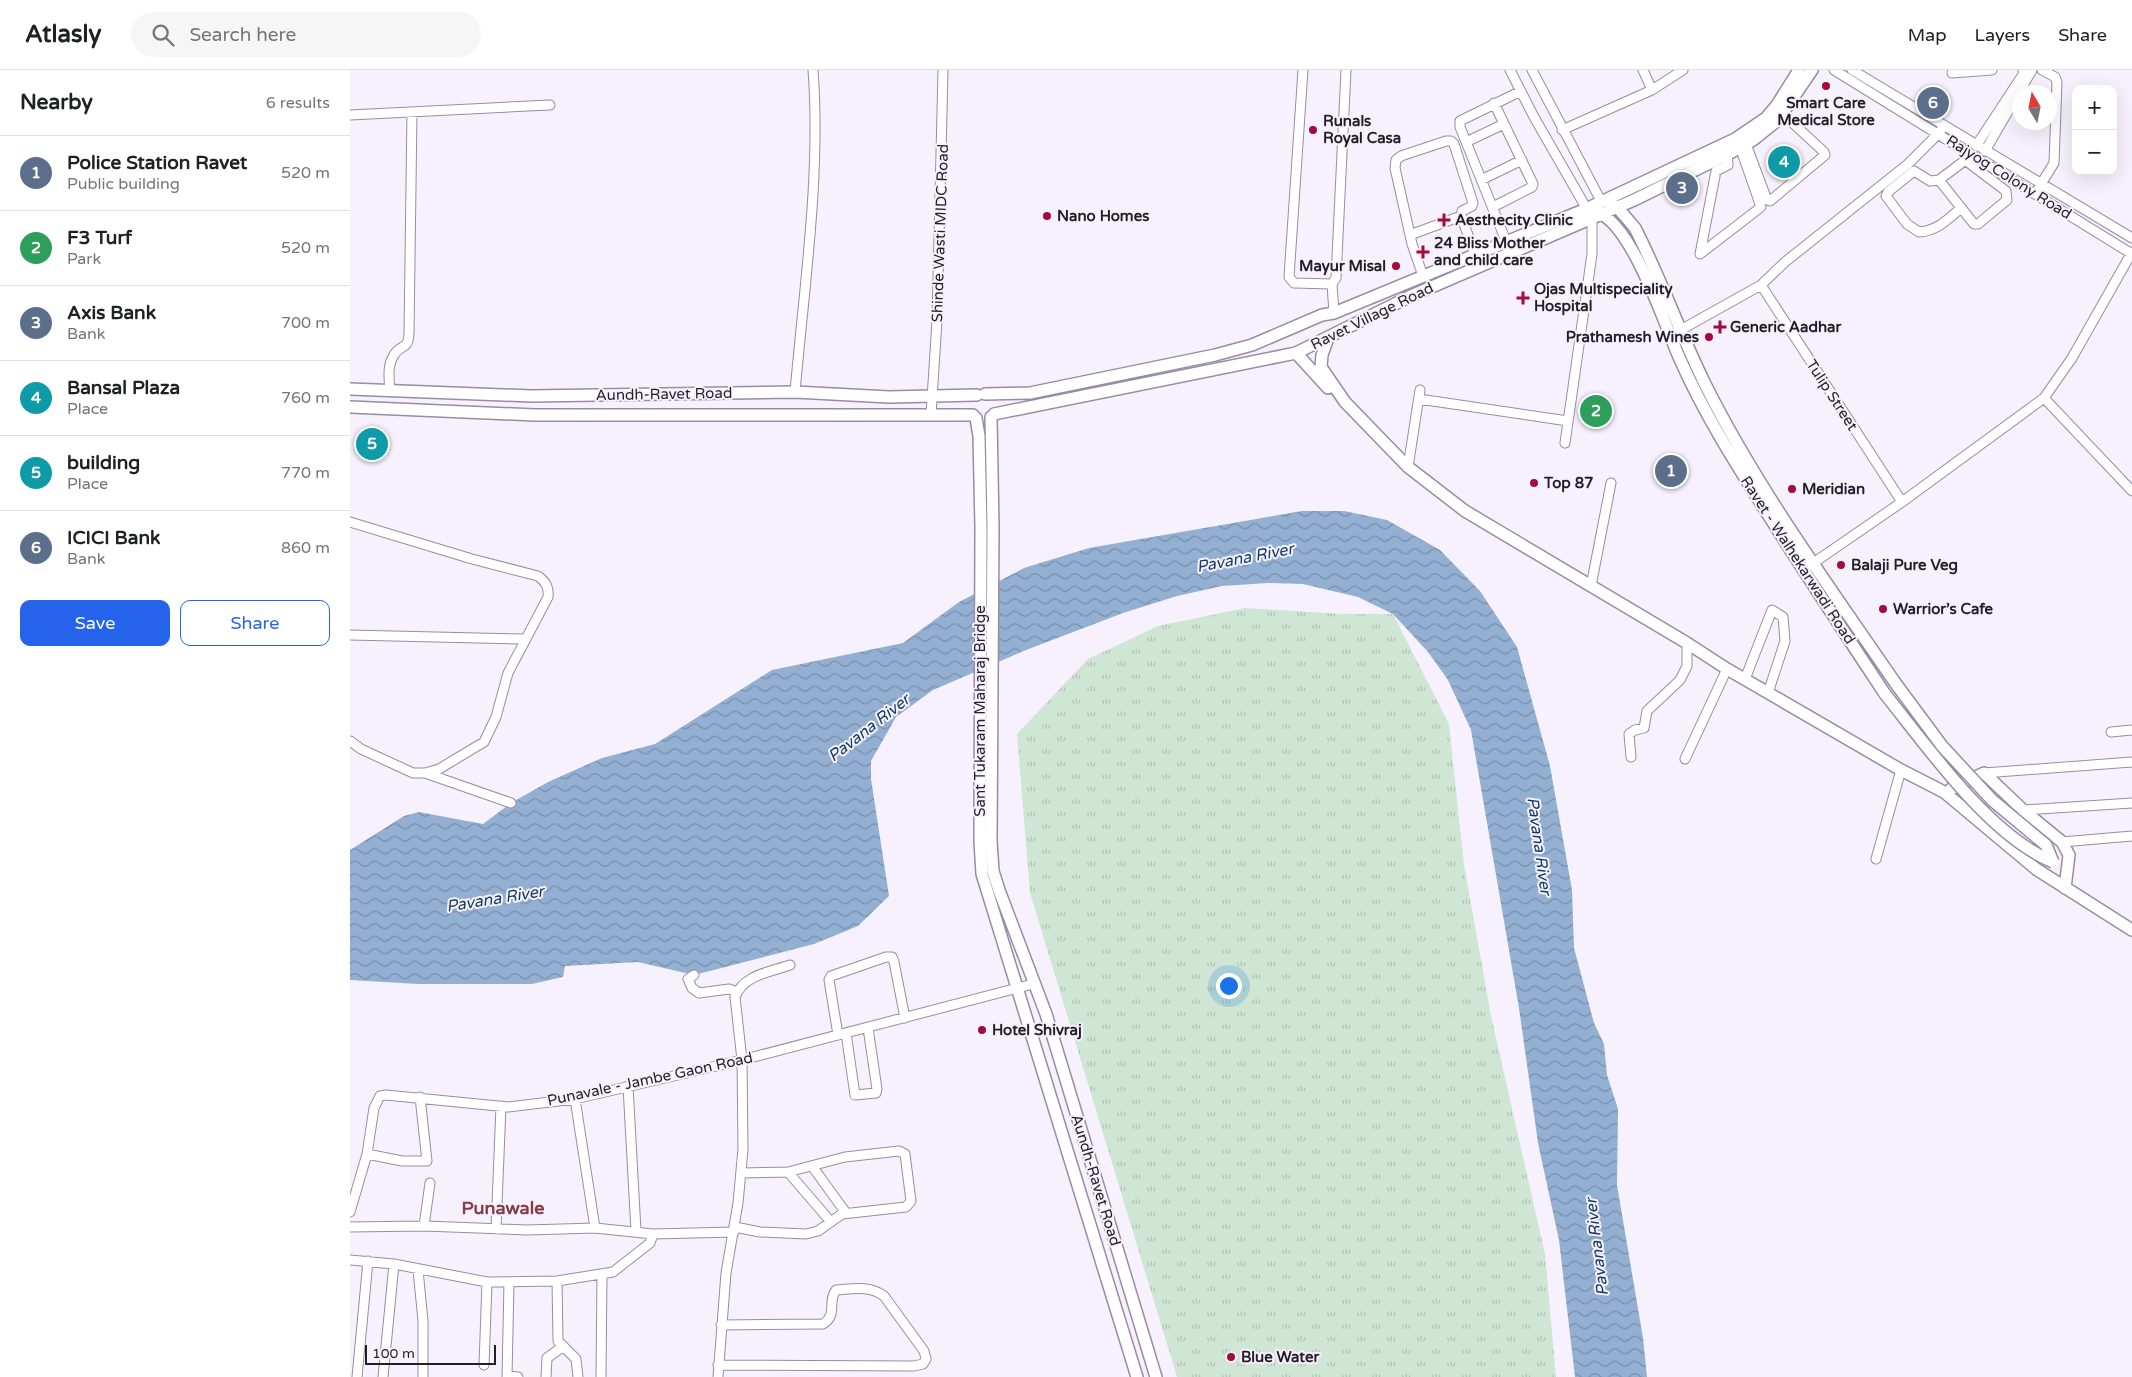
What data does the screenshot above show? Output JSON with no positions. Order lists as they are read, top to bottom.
{
  "streets": {
    "main road": [
      "Ravet Village Road",
      "Aundh-Ravet Road",
      "Ravet - Walhekarwadi Road",
      "Sant Tukaram Maharaj Bridge"
    ],
    "street": [
      "Rajyog Colony Road",
      "Shinde Wasti MIDC Road",
      "Tulip Street",
      "Punavale - Jambe Gaon Road"
    ]
  },
  "crossings": [
    ["Shinde Wasti MIDC Road", "Aundh-Ravet Road"],
    ["Ravet Village Road", "Aundh-Ravet Road"],
    ["Ravet Village Road", "Ravet - Walhekarwadi Road"],
    ["Aundh-Ravet Road", "Sant Tukaram Maharaj Bridge"],
    ["Aundh-Ravet Road", "Punavale - Jambe Gaon Road"]
  ],
  "districts": ["Punawale"],
  "water": ["Pavana River"],
  "places": {
    "other": [
      "Smart Care Medical Store",
      "Runals Royal Casa",
      "Nano Homes",
      "Mayur Misal",
      "Prathamesh Wines",
      "Top 87",
      "Meridian",
      "Balaji Pure Veg",
      "Warrior’s Cafe",
      "Hotel Shivraj",
      "Blue Water"
    ],
    "health": [
      "Aesthecity Clinic",
      "24 Bliss Mother and child care",
      "Ojas Multispeciality Hospital",
      "Generic Aadhar"
    ]
  },
  "scale_bar": "100 m",
  "north": "top",
  "page": {
    "header": "Atlasly",
    "search": "Search here",
    "nav": ["Map", "Layers", "Share"],
    "heading": ["Nearby", "6 results"],
    "map_buttons": ["+", "−"],
    "pins": [
      "6",
      "4",
      "3",
      "2",
      "5",
      "1"
    ],
    "list": [
      {
        "mark": "1",
        "name": "Police Station Ravet",
        "note": "Public building",
        "value": "520 m"
      },
      {
        "mark": "2",
        "name": "F3 Turf",
        "note": "Park",
        "value": "520 m"
      },
      {
        "mark": "3",
        "name": "Axis Bank",
        "note": "Bank",
        "value": "700 m"
      },
      {
        "mark": "4",
        "name": "Bansal Plaza",
        "note": "Place",
        "value": "760 m"
      },
      {
        "mark": "5",
        "name": "building",
        "note": "Place",
        "value": "770 m"
      },
      {
        "mark": "6",
        "name": "ICICI Bank",
        "note": "Bank",
        "value": "860 m"
      }
    ],
    "buttons": ["Save", "Share"],
    "scale": "100 m"
  }
}
